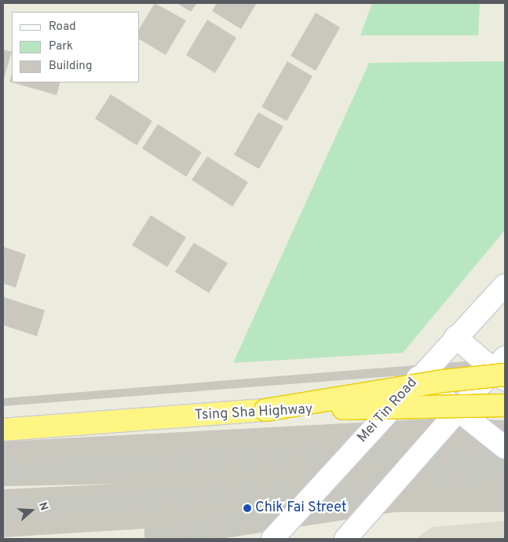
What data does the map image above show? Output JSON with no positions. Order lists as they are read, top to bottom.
{
  "streets": {
    "highway": ["Tsing Sha Highway"],
    "main road": ["Mei Tin Road"]
  },
  "places": ["Chik Fai Street"],
  "legend": ["Road", "Park", "Building"],
  "north": "right"
}
